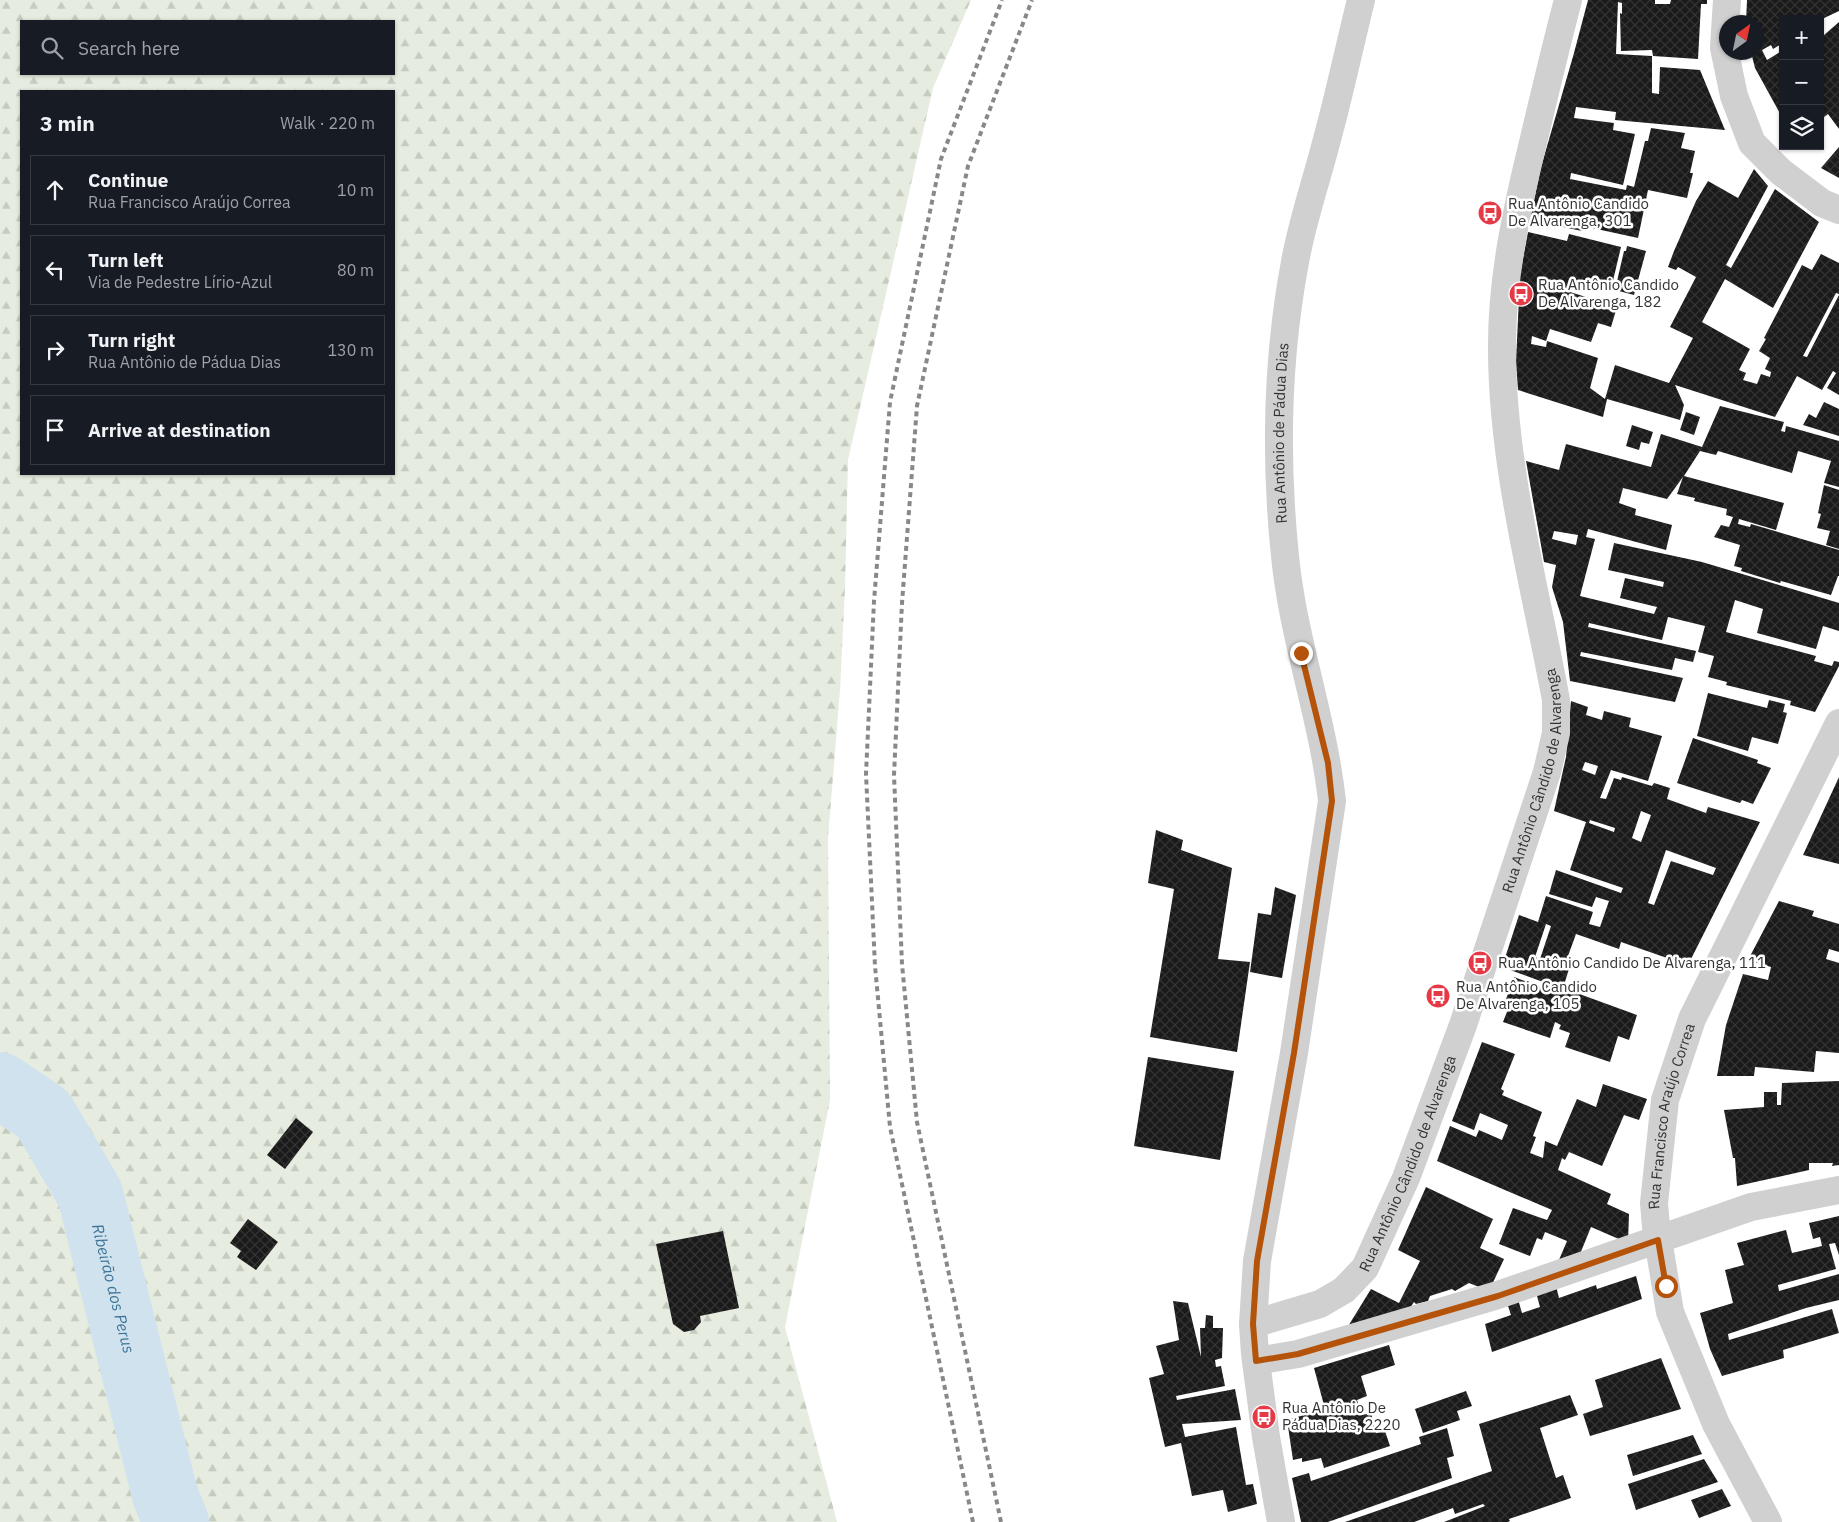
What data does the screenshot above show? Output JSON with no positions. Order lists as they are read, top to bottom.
{
  "streets": {
    "street": ["Rua Antônio de Pádua Dias", "Rua Antônio Cândido de Alvarenga", "Rua Francisco Araújo Correa"]
  },
  "crossings": [
    ["Rua Antônio de Pádua Dias", "Rua Antônio Cândido de Alvarenga"]
  ],
  "water": ["Ribeirão dos Perus"],
  "places": {
    "bus stop": [
      "Rua Antônio Candido De Alvarenga, 301",
      "Rua Antônio Candido De Alvarenga, 182",
      "Rua Antônio Candido De Alvarenga, 111",
      "Rua Antônio Candido De Alvarenga, 105",
      "Rua Antônio De Pádua Dias, 2220"
    ]
  },
  "north": "top right",
  "page": {
    "map_buttons": ["+", "−"],
    "search": "Search here",
    "heading": ["3 min", "Walk · 220 m"],
    "list": [
      ["Continue", "Rua Francisco Araújo Correa", "10 m"],
      ["Turn left", "Via de Pedestre Lírio-Azul", "80 m"],
      ["Turn right", "Rua Antônio de Pádua Dias", "130 m"],
      "Arrive at destination"
    ]
  }
}
